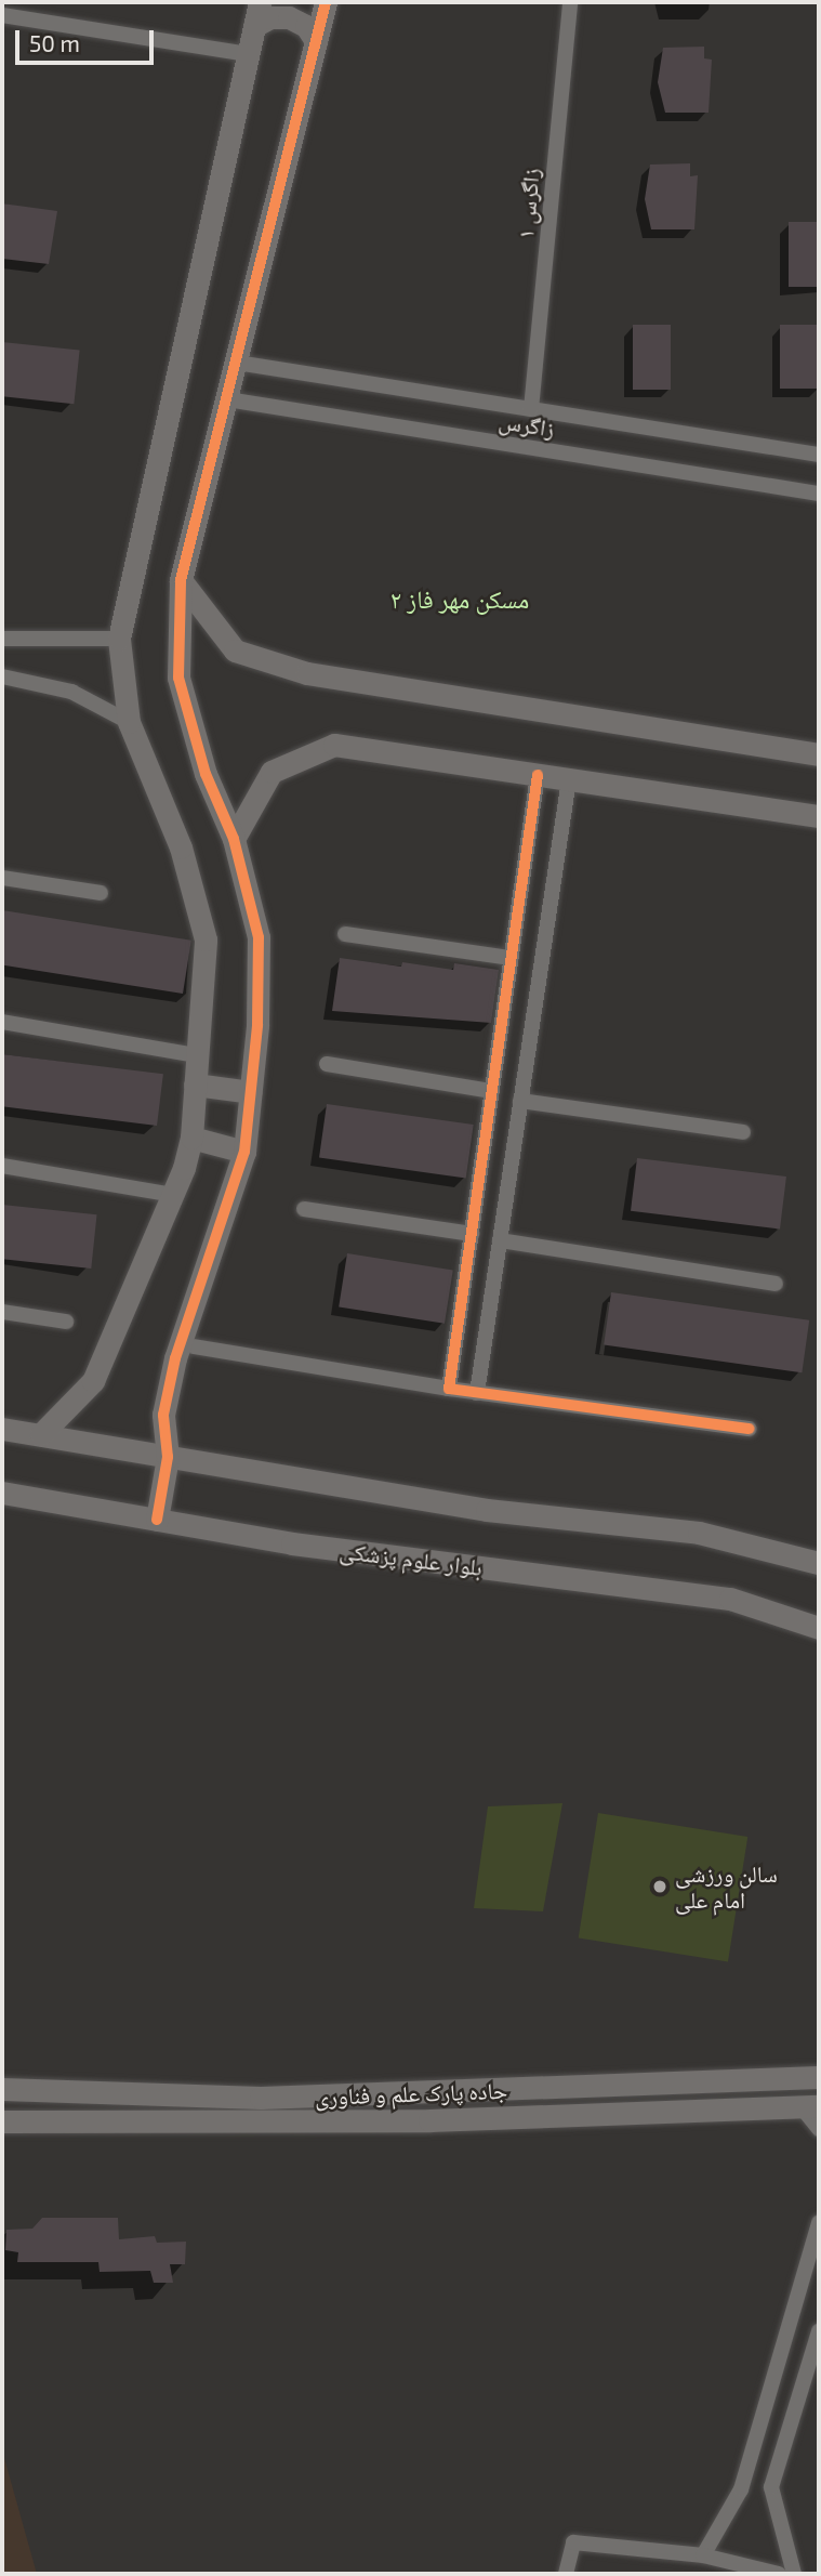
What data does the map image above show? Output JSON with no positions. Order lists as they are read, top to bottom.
{
  "streets": {
    "street": [
      "زاگرس ۱",
      "زاگرس",
      "بلوار علوم پزشکی",
      "جاده پارک علم و فناوری"
    ]
  },
  "crossings": [
    ["زاگرس ۱", "زاگرس"]
  ],
  "districts": ["مسکن مهر فاز ۲"],
  "places": ["سالن ورزشی امام علی"],
  "scale_bar": "50 m"
}
